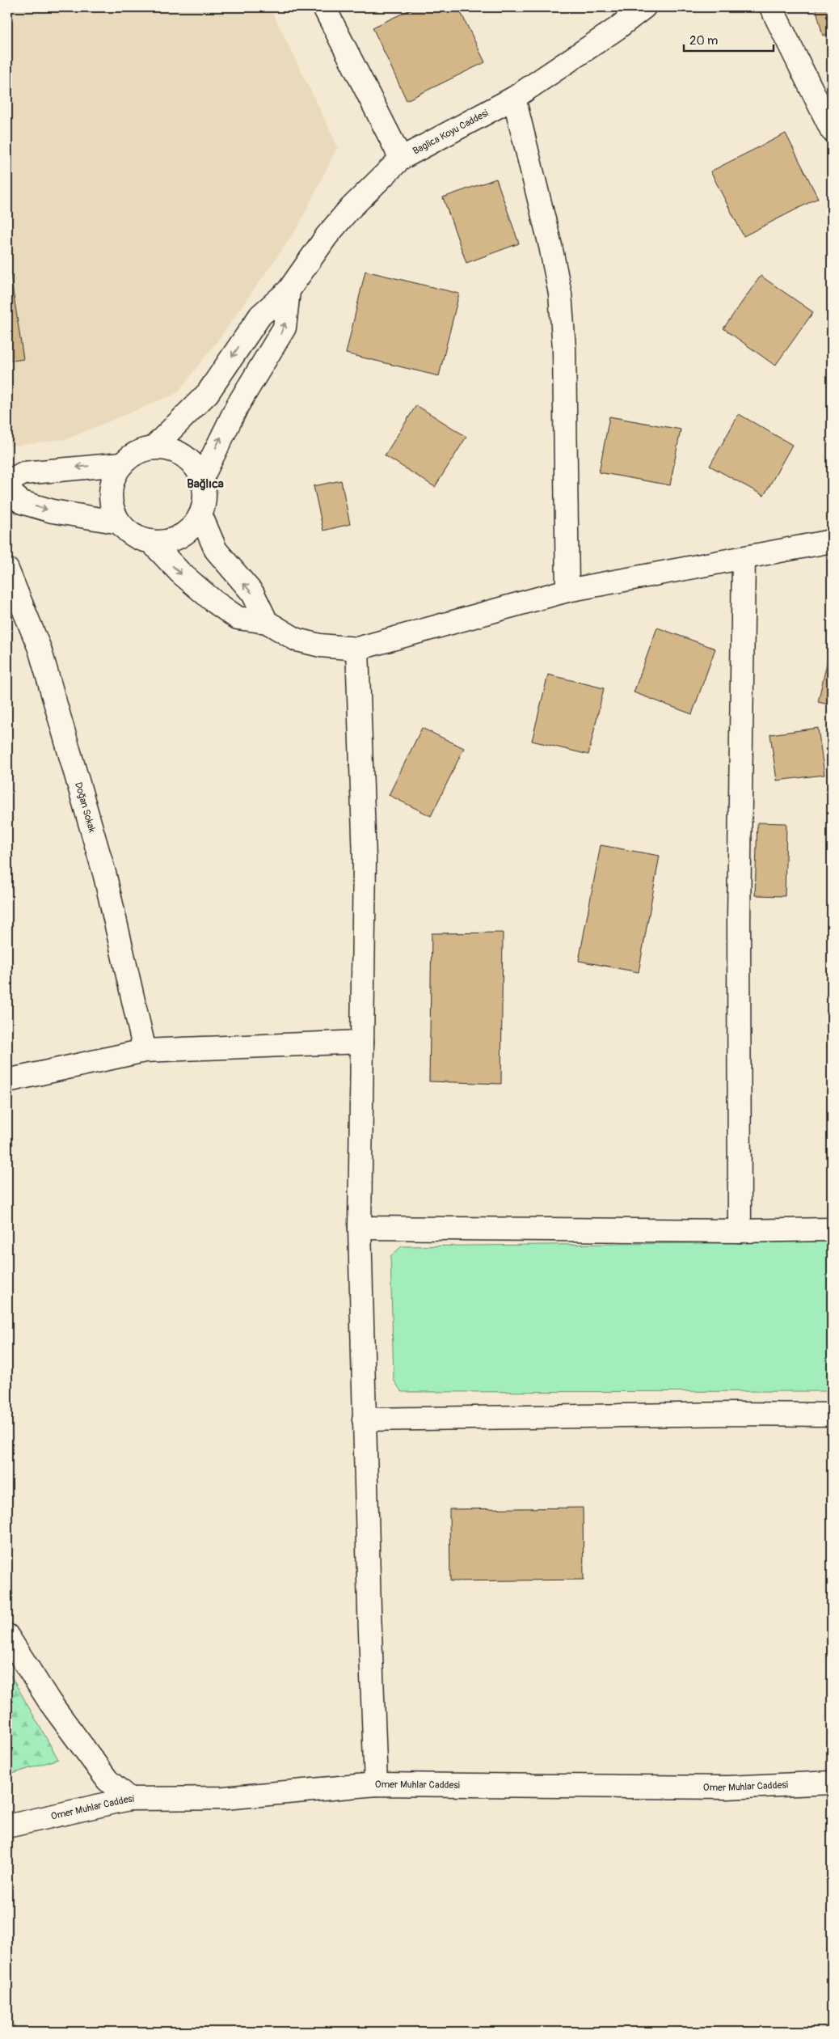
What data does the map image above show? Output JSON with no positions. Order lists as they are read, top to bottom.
{
  "streets": {
    "street": ["Baglica Koyu Caddesi", "Doğan Sokak", "Omer Muhlar Caddesi"]
  },
  "districts": ["Bağlıca"],
  "scale_bar": "20 m"
}
